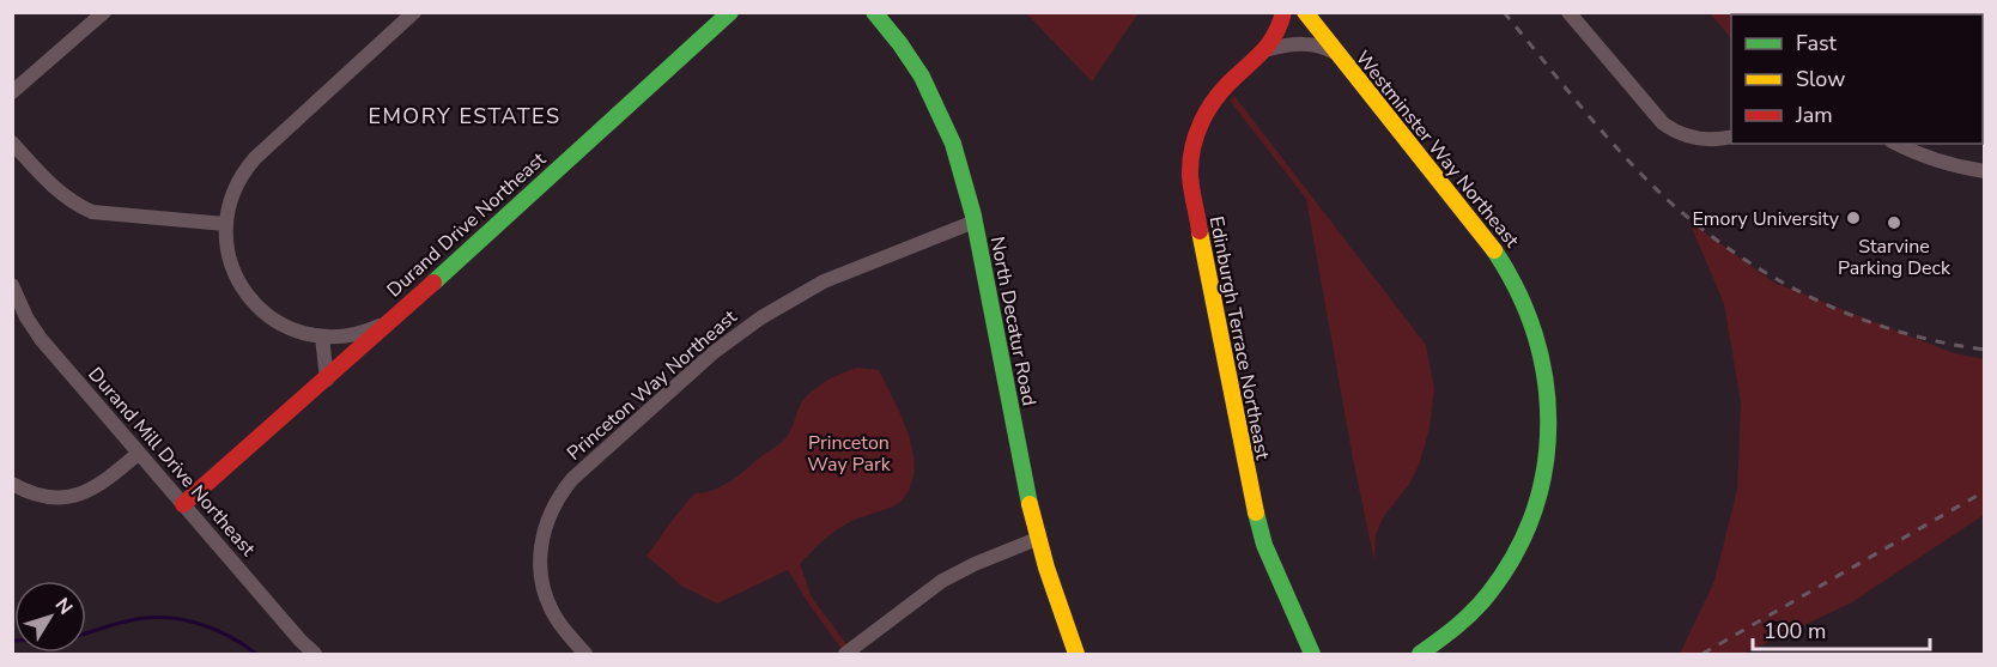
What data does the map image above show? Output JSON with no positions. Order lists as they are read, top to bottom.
{
  "streets": {
    "street": [
      "Westminster Way Northeast",
      "Durand Drive Northeast",
      "North Decatur Road",
      "Edinburgh Terrace Northeast",
      "Princeton Way Northeast",
      "Durand Mill Drive Northeast"
    ]
  },
  "crossings": [
    ["Durand Drive Northeast", "Durand Mill Drive Northeast"],
    ["North Decatur Road", "Princeton Way Northeast"]
  ],
  "districts": ["EMORY ESTATES"],
  "parks": ["Princeton Way Park"],
  "places": ["Emory University", "Starvine Parking Deck"],
  "legend": ["Fast", "Slow", "Jam"],
  "scale_bar": "100 m",
  "north": "top right"
}
